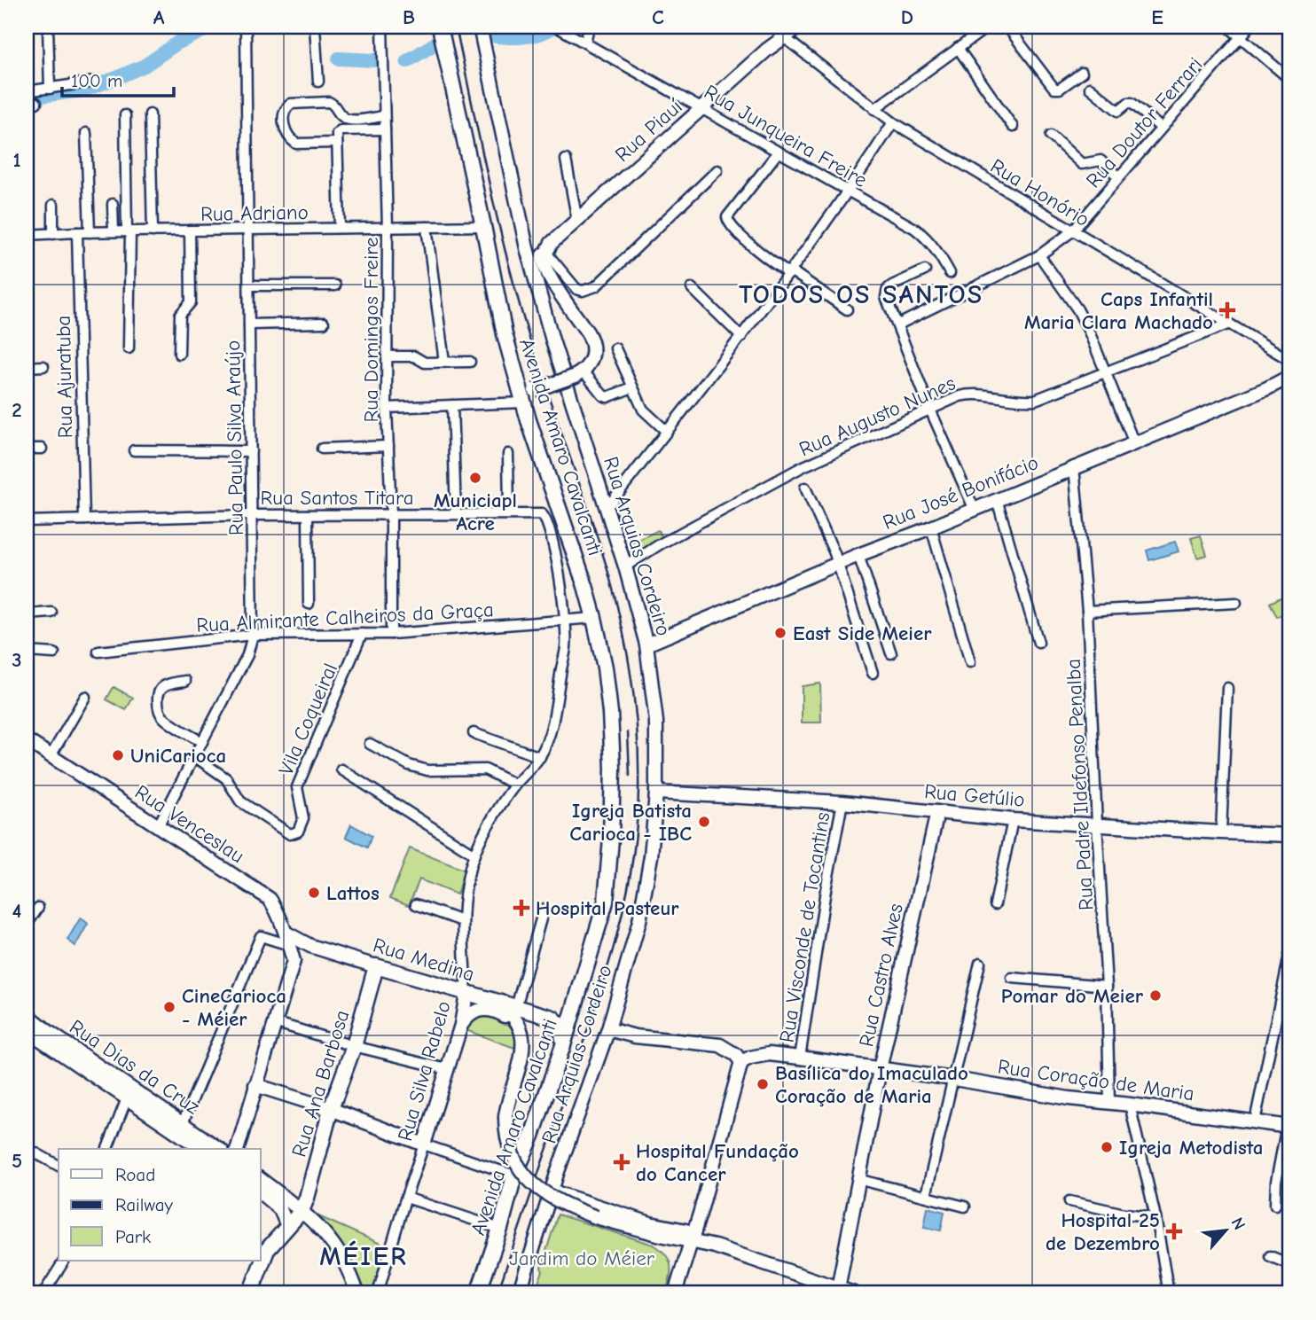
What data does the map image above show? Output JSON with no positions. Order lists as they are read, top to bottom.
{
  "streets": {
    "main road": ["Avenida Amaro Cavalcanti", "Rua Medina", "Rua Ana Barbosa"],
    "street": [
      "Rua Doutor Ferrari",
      "Rua Piauí",
      "Rua Junqueira Freire",
      "Rua Honório",
      "Rua Adriano",
      "Rua Domingos Freire",
      "Rua Ajuratuba",
      "Rua Augusto Nunes",
      "Rua Paulo Silva Araújo",
      "Rua José Bonifácio",
      "Rua Santos Titara",
      "Rua Arquias Cordeiro",
      "Rua Almirante Calheiros da Graça",
      "Vila Coqueiral",
      "Rua Padre Ildefonso Penalba",
      "Rua Getúlio",
      "Rua Venceslau",
      "Rua Visconde de Tocantins",
      "Rua Castro Alves",
      "Rua Dias da Cruz",
      "Rua Silva Rabelo",
      "Rua Coração de Maria"
    ]
  },
  "crossings": [
    ["Rua Doutor Ferrari", "Rua Honório"],
    ["Rua Piauí", "Rua Junqueira Freire"],
    ["Rua Piauí", "Rua Honório"],
    ["Rua Honório", "Rua Augusto Nunes"],
    ["Rua Adriano", "Rua Domingos Freire"],
    ["Rua Adriano", "Rua Ajuratuba"],
    ["Rua Adriano", "Rua Paulo Silva Araújo"],
    ["Rua Adriano", "Avenida Amaro Cavalcanti"],
    ["Rua Domingos Freire", "Rua Santos Titara"],
    ["Rua Domingos Freire", "Rua Almirante Calheiros da Graça"],
    ["Rua Ajuratuba", "Rua Santos Titara"],
    ["Rua Augusto Nunes", "Rua Arquias Cordeiro"],
    ["Rua Paulo Silva Araújo", "Rua Santos Titara"],
    ["Rua Paulo Silva Araújo", "Rua Almirante Calheiros da Graça"],
    ["Rua Paulo Silva Araújo", "Vila Coqueiral"],
    ["Rua Paulo Silva Araújo", "Rua Venceslau"],
    ["Avenida Amaro Cavalcanti", "Rua Almirante Calheiros da Graça"],
    ["Rua José Bonifácio", "Rua Arquias Cordeiro"],
    ["Rua José Bonifácio", "Rua Padre Ildefonso Penalba"],
    ["Rua Santos Titara", "Rua Silva Rabelo"],
    ["Rua Arquias Cordeiro", "Rua Getúlio"],
    ["Rua Almirante Calheiros da Graça", "Vila Coqueiral"],
    ["Rua Almirante Calheiros da Graça", "Rua Silva Rabelo"],
    ["Rua Padre Ildefonso Penalba", "Rua Getúlio"],
    ["Rua Padre Ildefonso Penalba", "Rua Coração de Maria"],
    ["Rua Getúlio", "Rua Visconde de Tocantins"],
    ["Rua Getúlio", "Rua Castro Alves"],
    ["Rua Venceslau", "Rua Medina"],
    ["Rua Visconde de Tocantins", "Rua Coração de Maria"],
    ["Rua Medina", "Rua Dias da Cruz"],
    ["Rua Medina", "Rua Silva Rabelo"],
    ["Rua Medina", "Rua Ana Barbosa"],
    ["Rua Castro Alves", "Rua Coração de Maria"]
  ],
  "districts": ["TODOS OS SANTOS", "MÉIER"],
  "parks": ["Jardim do Méier"],
  "places": {
    "health": [
      "Caps Infantil Maria Clara Machado",
      "Hospital Pasteur",
      "Hospital Fundação do Cancer",
      "Hospital 25 de Dezembro"
    ],
    "other": [
      "Municiapl Acre",
      "East Side Meier",
      "UniCarioca",
      "Igreja Batista Carioca - IBC",
      "Lattos",
      "Pomar do Meier",
      "CineCarioca - Méier",
      "Basílica do Imaculado Coração de Maria",
      "Igreja Metodista"
    ]
  },
  "legend": ["Road", "Railway", "Park"],
  "scale_bar": "100 m",
  "north": "top right",
  "grid": {
    "columns": [
      "A",
      "B",
      "C",
      "D",
      "E"
    ],
    "rows": [
      "1",
      "2",
      "3",
      "4",
      "5"
    ]
  }
}
